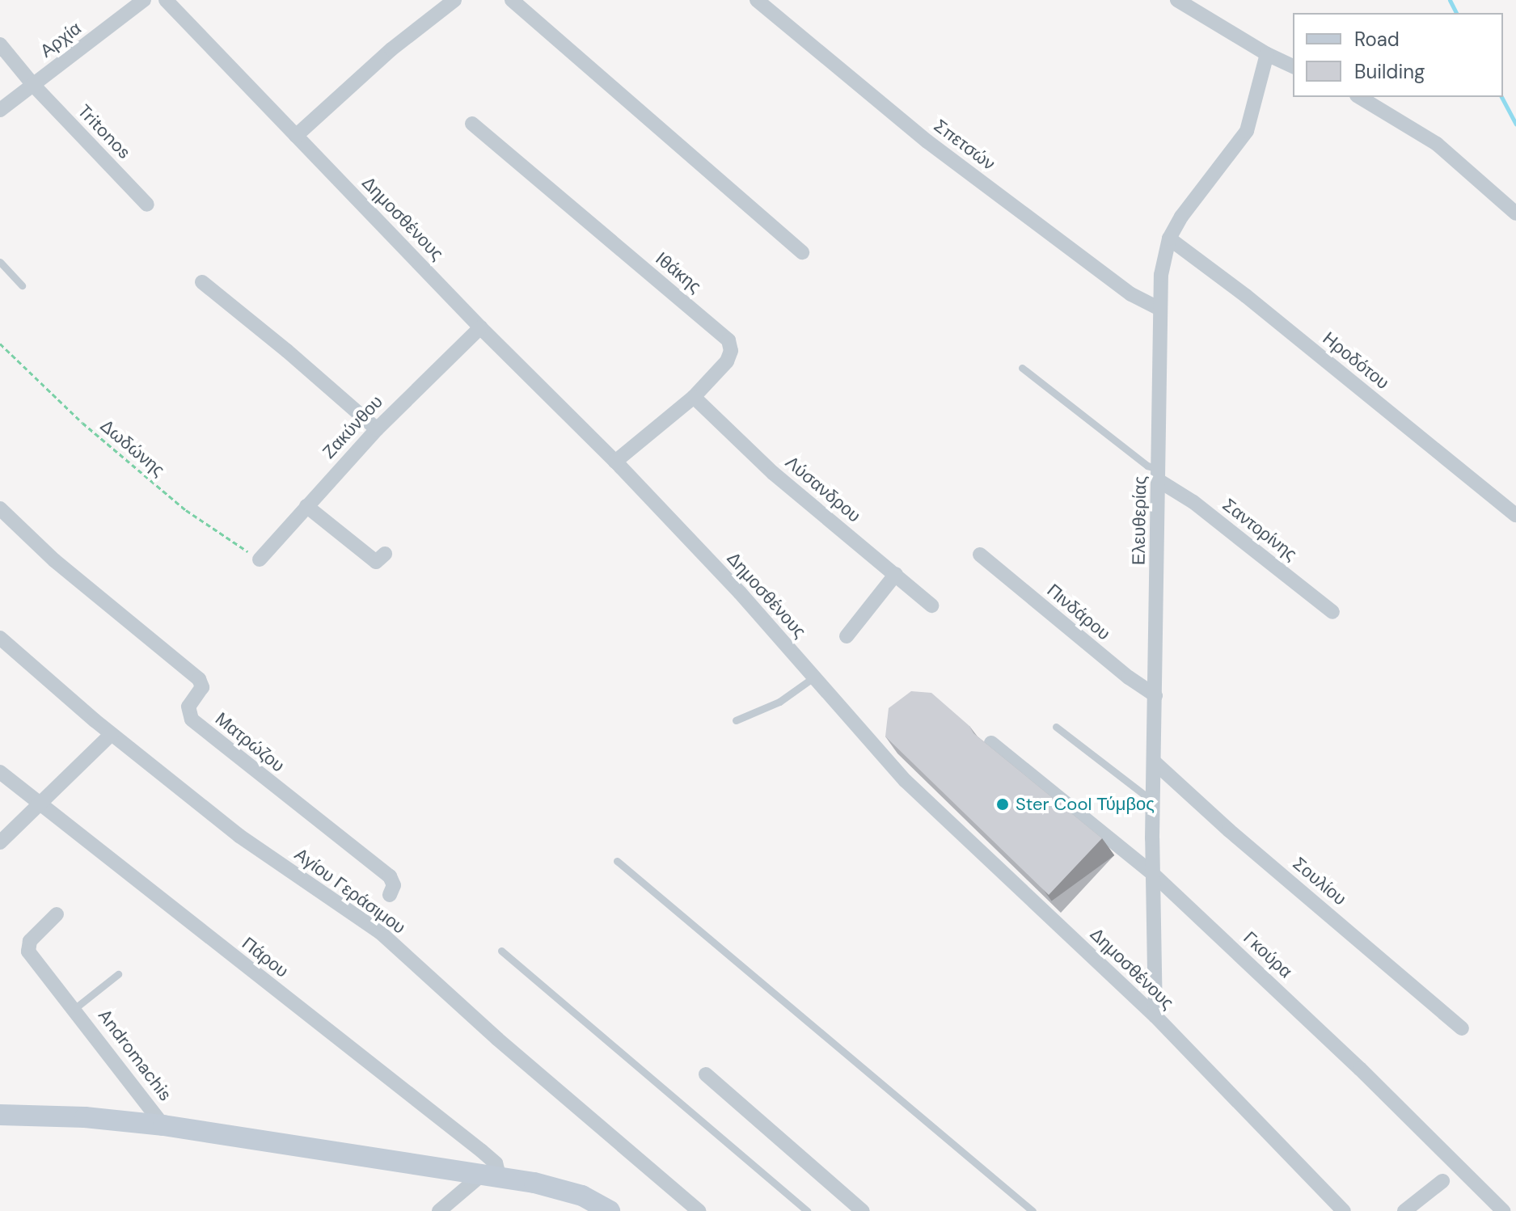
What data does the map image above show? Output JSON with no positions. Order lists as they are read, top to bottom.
{
  "streets": {
    "street": [
      "Αρχία",
      "Tritonos",
      "Σπετσών",
      "Δημοσθένους",
      "Ιθάκης",
      "Ηροδότου",
      "Ζακύνθου",
      "Λύσανδρου",
      "Ελευθερίας",
      "Σαντορίνης",
      "Πινδάρου",
      "Ματρώζου",
      "Σουλίου",
      "Αγίου Γεράσιμου",
      "Γκούρα",
      "Πάρου",
      "Andromachis"
    ],
    "path": ["Δωδώνης"]
  },
  "crossings": [
    ["Αρχία", "Tritonos"],
    ["Σπετσών", "Ελευθερίας"],
    ["Δημοσθένους", "Ιθάκης"],
    ["Δημοσθένους", "Ζακύνθου"],
    ["Δημοσθένους", "Ελευθερίας"],
    ["Ιθάκης", "Λύσανδρου"],
    ["Ηροδότου", "Ελευθερίας"],
    ["Ζακύνθου", "Δωδώνης"],
    ["Ελευθερίας", "Σαντορίνης"],
    ["Ελευθερίας", "Πινδάρου"],
    ["Ελευθερίας", "Σουλίου"],
    ["Ελευθερίας", "Γκούρα"]
  ],
  "places": ["Ster Cool Τύμβος"],
  "legend": ["Road", "Building"]
}
